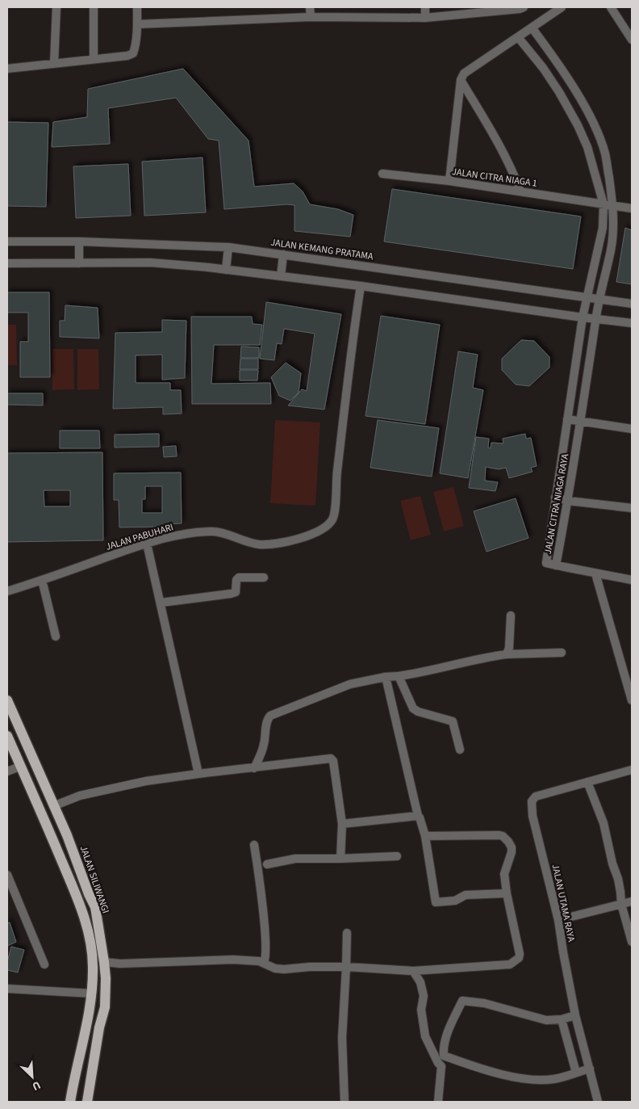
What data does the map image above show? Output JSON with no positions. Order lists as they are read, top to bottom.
{
  "streets": {
    "main road": ["JALAN SILIWANGI"],
    "street": [
      "JALAN CITRA NIAGA 1",
      "JALAN KEMANG PRATAMA",
      "JALAN CITRA NIAGA RAYA",
      "JALAN PABUHARI",
      "JALAN UTAMA RAYA"
    ]
  },
  "crossings": [
    ["JALAN CITRA NIAGA 1", "JALAN CITRA NIAGA RAYA"],
    ["JALAN KEMANG PRATAMA", "JALAN CITRA NIAGA RAYA"]
  ],
  "north": "bottom right"
}
